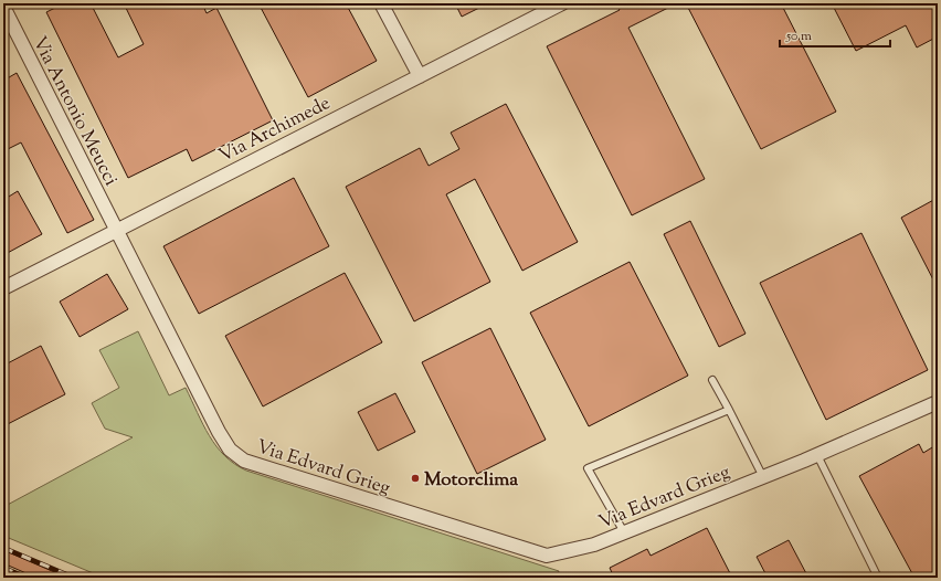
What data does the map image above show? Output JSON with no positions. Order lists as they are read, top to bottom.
{
  "streets": {
    "street": ["Via Antonio Meucci", "Via Archimede", "Via Edvard Grieg"]
  },
  "crossings": [
    ["Via Antonio Meucci", "Via Archimede"],
    ["Via Antonio Meucci", "Via Edvard Grieg"],
    ["Via Archimede", "Via Edvard Grieg"]
  ],
  "places": ["Motorclima"],
  "scale_bar": "50 m"
}
